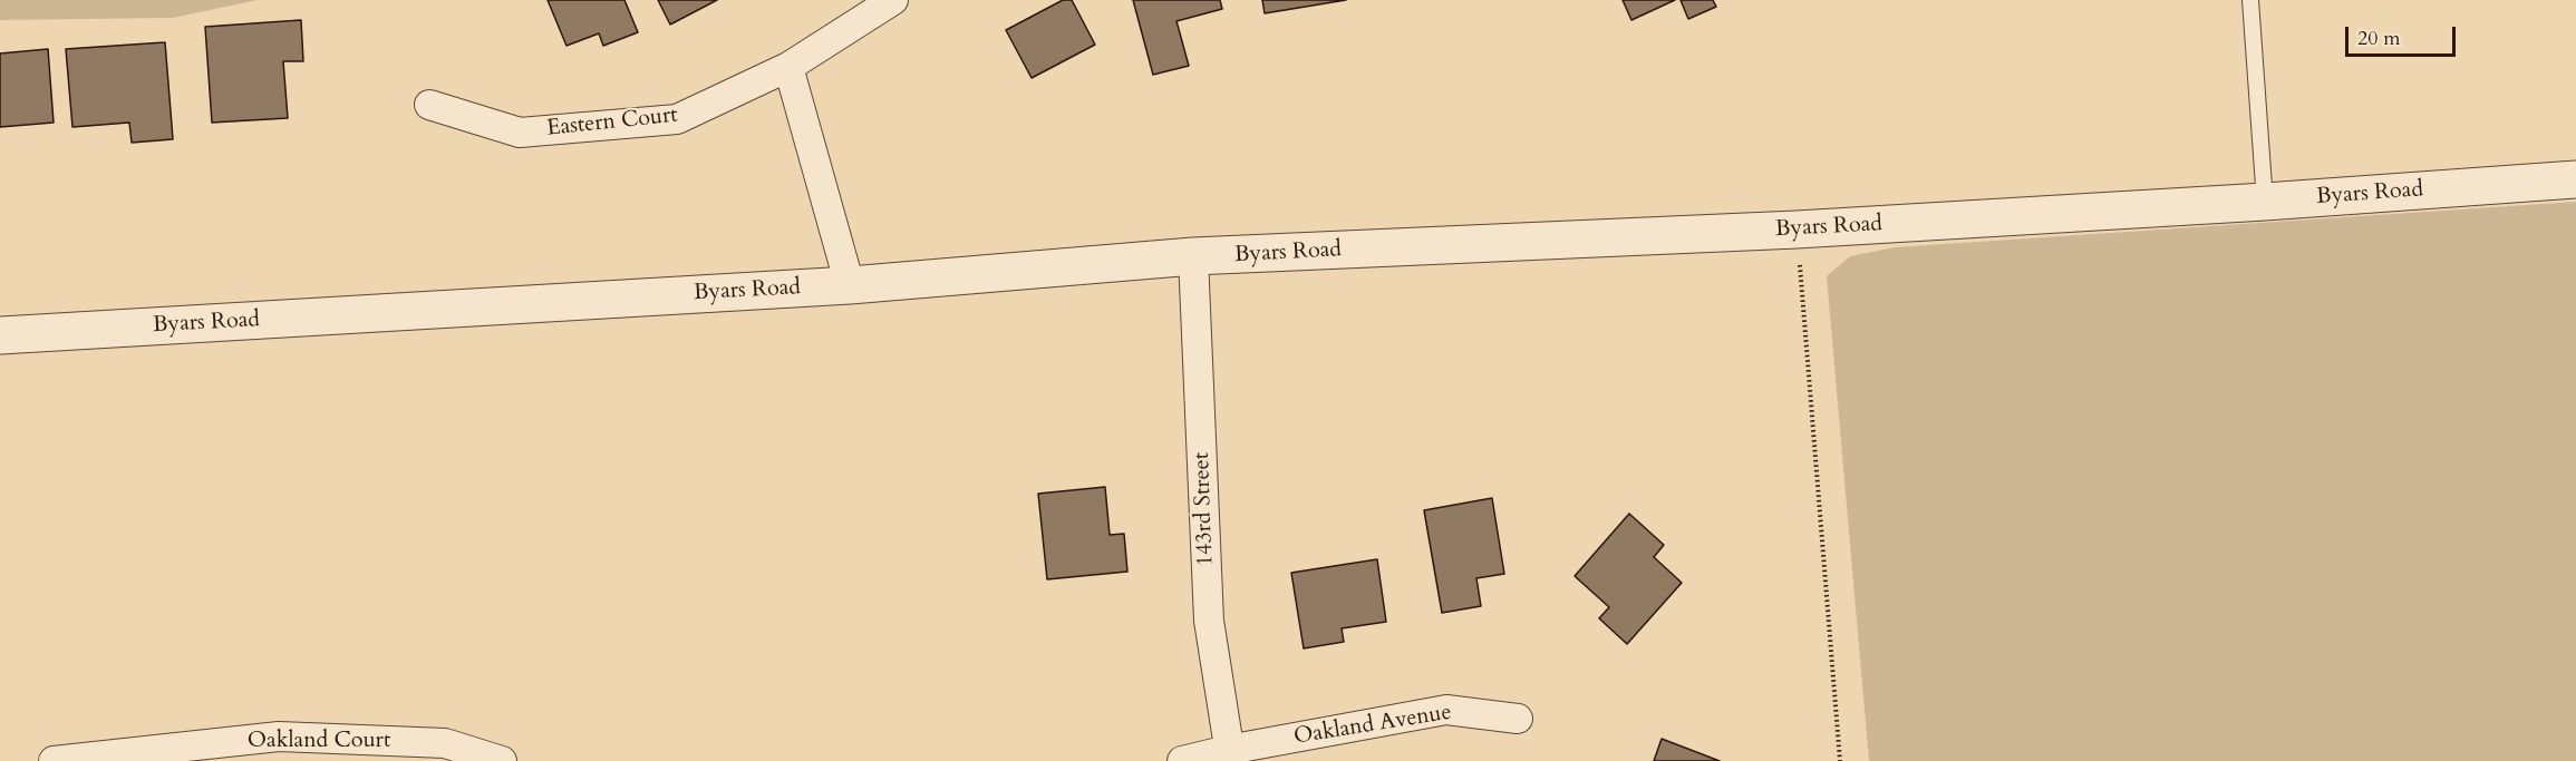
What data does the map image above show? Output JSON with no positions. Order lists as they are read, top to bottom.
{
  "streets": {
    "street": [
      "Eastern Court",
      "Byars Road",
      "143rd Street",
      "Oakland Avenue",
      "Oakland Court"
    ]
  },
  "crossings": [
    ["Byars Road", "143rd Street"],
    ["143rd Street", "Oakland Avenue"]
  ],
  "scale_bar": "20 m"
}
